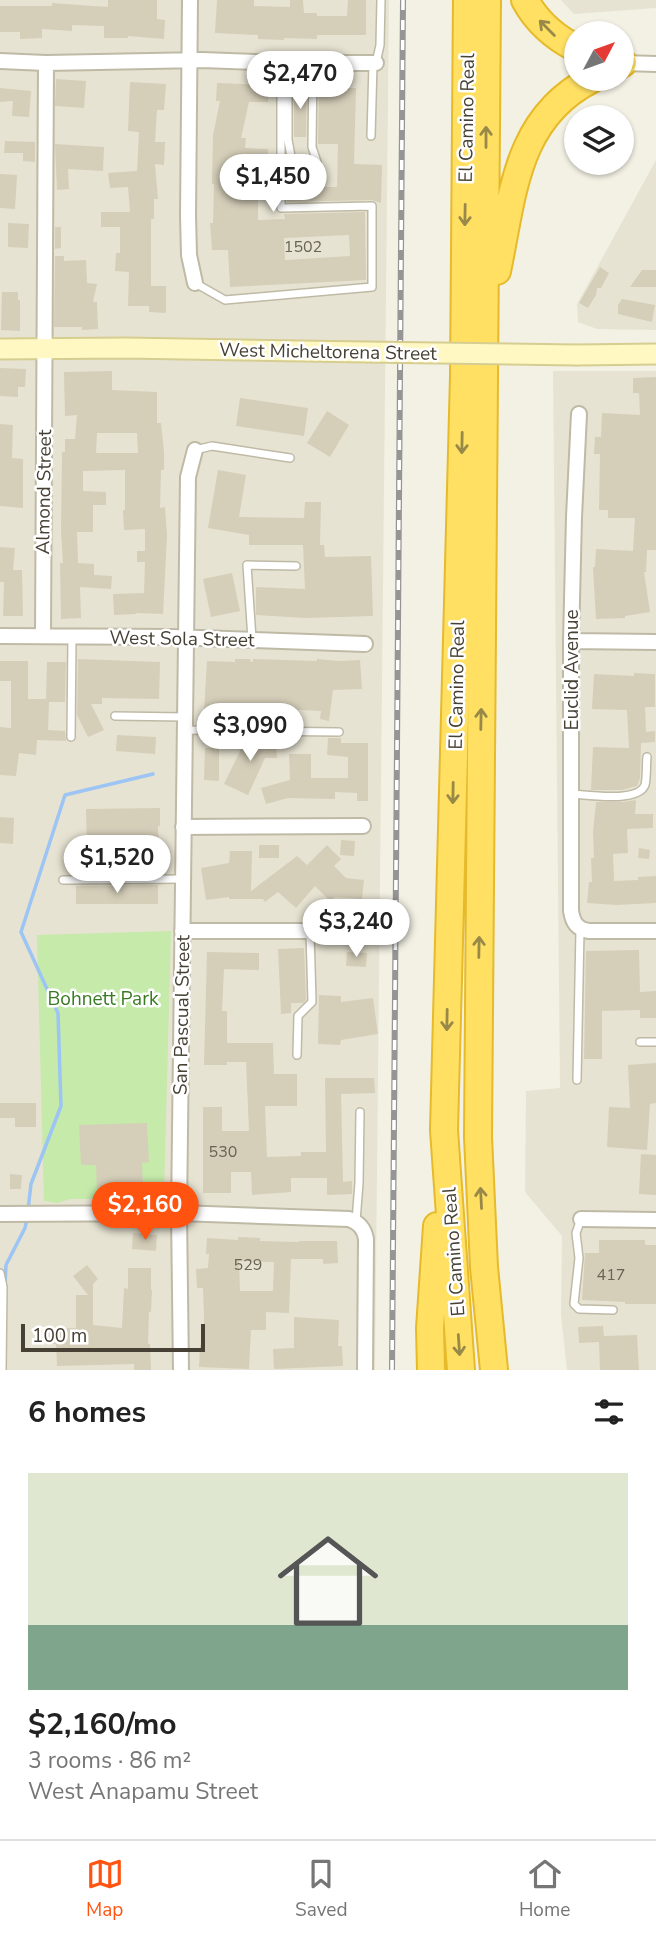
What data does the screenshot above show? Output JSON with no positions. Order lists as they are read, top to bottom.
{
  "streets": {
    "highway": ["El Camino Real"],
    "street": [
      "West Micheltorena Street",
      "Almond Street",
      "West Sola Street",
      "Euclid Avenue",
      "San Pascual Street"
    ]
  },
  "crossings": [
    ["West Micheltorena Street", "Almond Street"],
    ["Almond Street", "West Sola Street"],
    ["West Sola Street", "San Pascual Street"]
  ],
  "parks": ["Bohnett Park"],
  "house_numbers": [
    "1502",
    "530",
    "529",
    "417"
  ],
  "scale_bar": "100 m",
  "north": "top right",
  "page": {
    "price": [
      "$2,470",
      "$1,450",
      "$3,090",
      "$1,520",
      "$3,240",
      "$2,160"
    ],
    "scale": "100 m",
    "heading": "6 homes",
    "list": [
      {
        "name": "$2,160/mo",
        "note": "3 rooms · 86 m² · West Anapamu Street"
      }
    ],
    "tabs": ["Map", "Saved", "Home"]
  }
}
